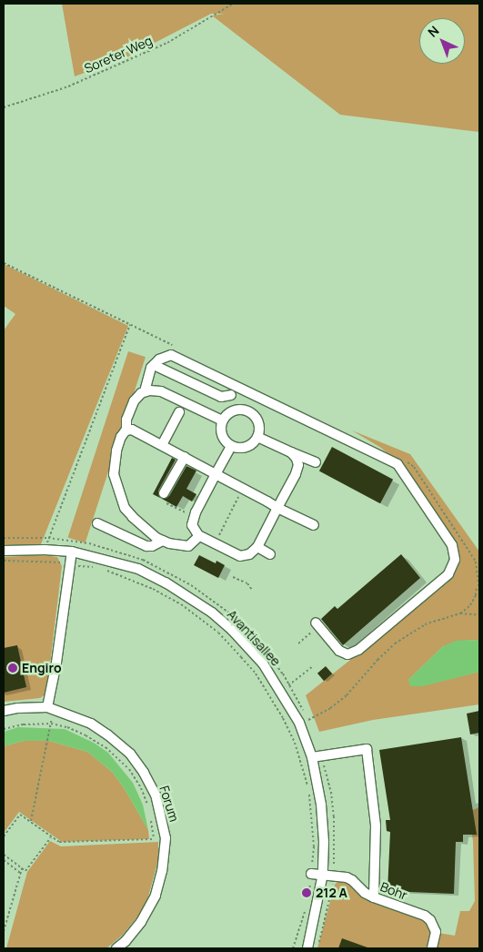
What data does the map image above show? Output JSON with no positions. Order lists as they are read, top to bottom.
{
  "streets": {
    "street": ["Avantisallee", "Forum", "Bohr"],
    "path": ["Soreter Weg"]
  },
  "crossings": [
    ["Avantisallee", "Bohr"]
  ],
  "places": ["Engiro", "212 A"],
  "north": "top left"
}
